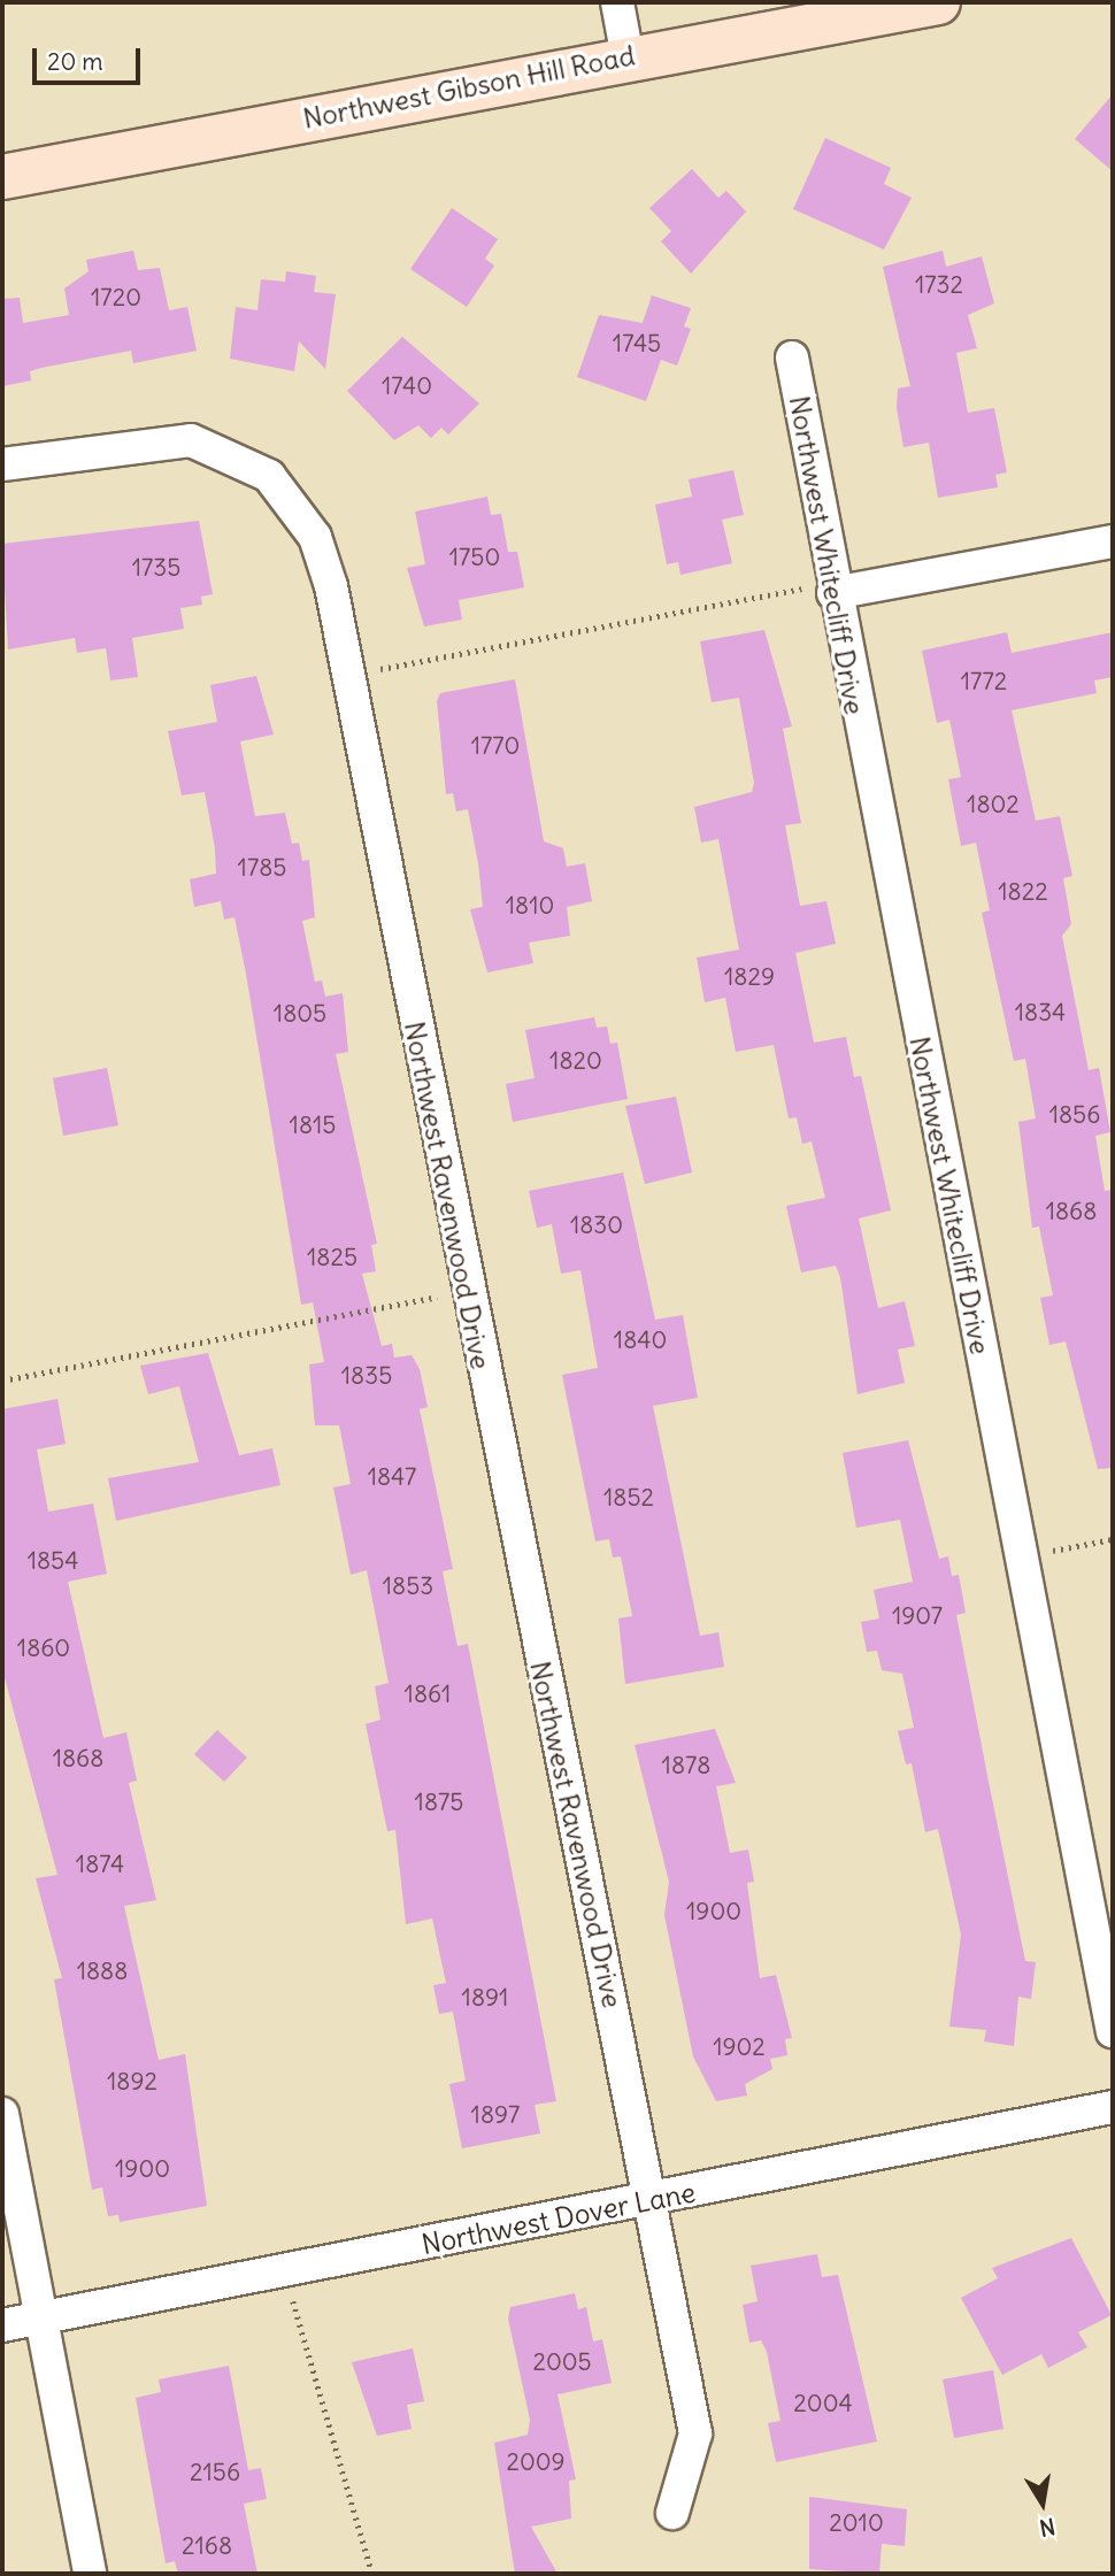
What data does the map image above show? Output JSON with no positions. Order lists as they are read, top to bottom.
{
  "streets": {
    "main road": ["Northwest Gibson Hill Road"],
    "street": ["Northwest Whitecliff Drive", "Northwest Ravenwood Drive", "Northwest Dover Lane"]
  },
  "crossings": [
    ["Northwest Ravenwood Drive", "Northwest Dover Lane"]
  ],
  "house_numbers": [
    "1732",
    "1720",
    "1745",
    "1740",
    "1750",
    "1735",
    "1772",
    "1770",
    "1802",
    "1785",
    "1822",
    "1810",
    "1829",
    "1834",
    "1805",
    "1820",
    "1856",
    "1815",
    "1868",
    "1830",
    "1825",
    "1840",
    "1835",
    "1847",
    "1852",
    "1854",
    "1853",
    "1907",
    "1860",
    "1861",
    "1868",
    "1878",
    "1875",
    "1874",
    "1900",
    "1888",
    "1891",
    "1902",
    "1892",
    "1897",
    "1900",
    "2005",
    "2004",
    "2009",
    "2156",
    "2010",
    "2168"
  ],
  "scale_bar": "20 m",
  "north": "bottom"
}
